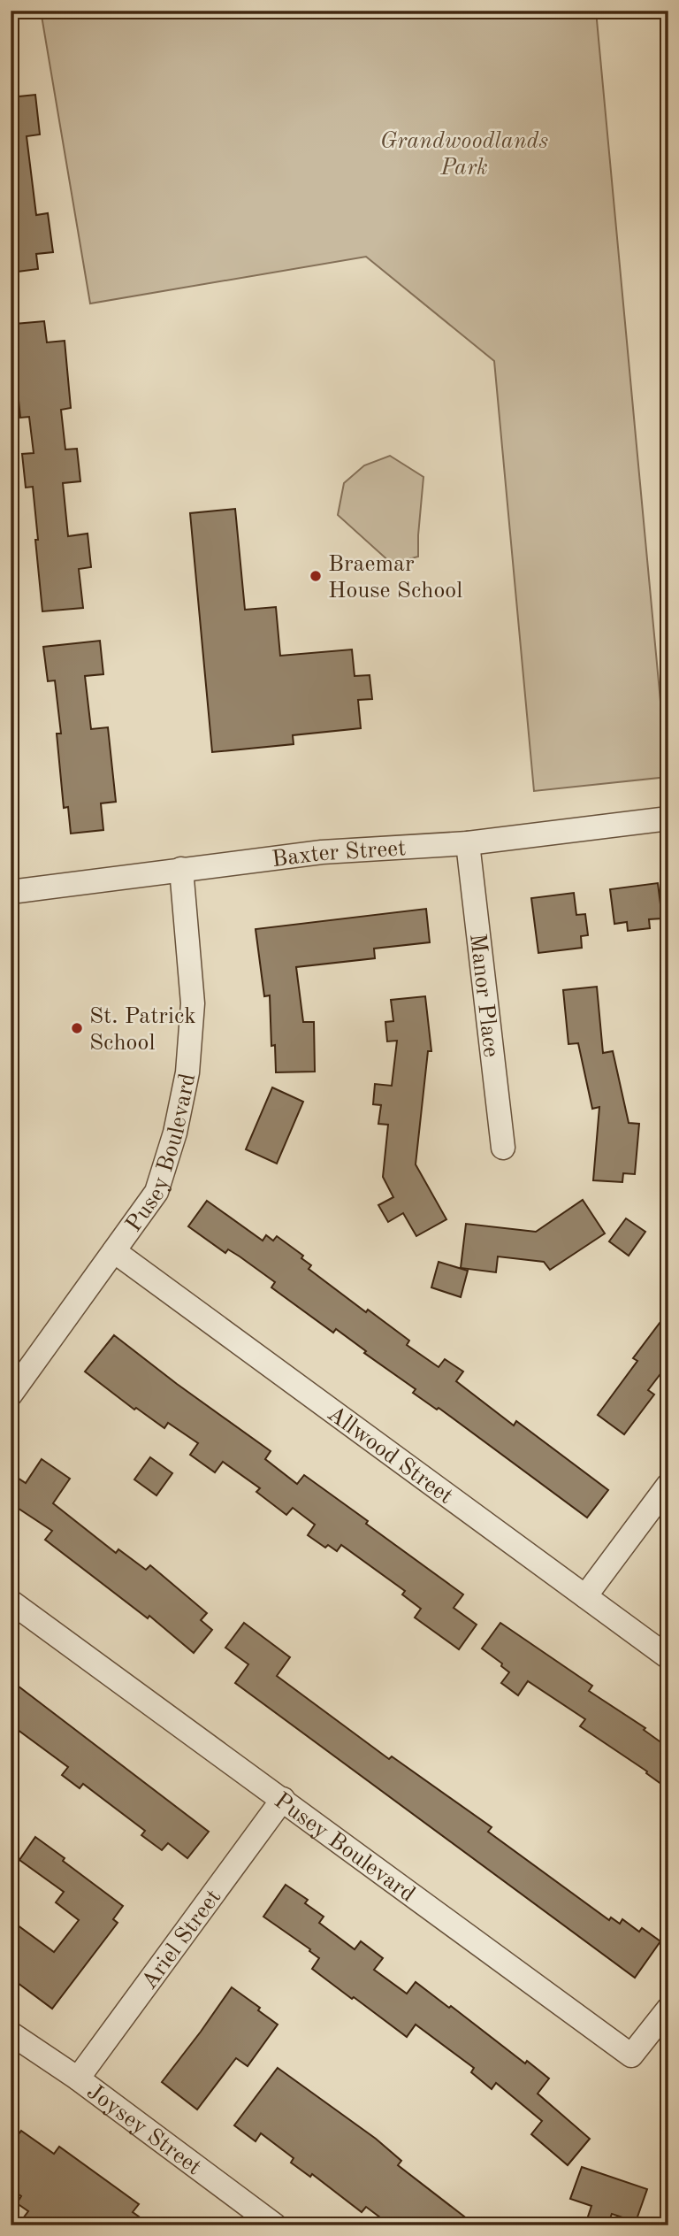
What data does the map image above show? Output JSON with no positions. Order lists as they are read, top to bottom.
{
  "streets": {
    "street": [
      "Baxter Street",
      "Manor Place",
      "Pusey Boulevard",
      "Allwood Street",
      "Ariel Street",
      "Joysey Street"
    ]
  },
  "crossings": [
    ["Baxter Street", "Manor Place"],
    ["Baxter Street", "Pusey Boulevard"],
    ["Pusey Boulevard", "Allwood Street"],
    ["Pusey Boulevard", "Ariel Street"],
    ["Ariel Street", "Joysey Street"]
  ],
  "parks": ["Grandwoodlands Park"],
  "places": ["Braemar House School", "St. Patrick School"]
}
